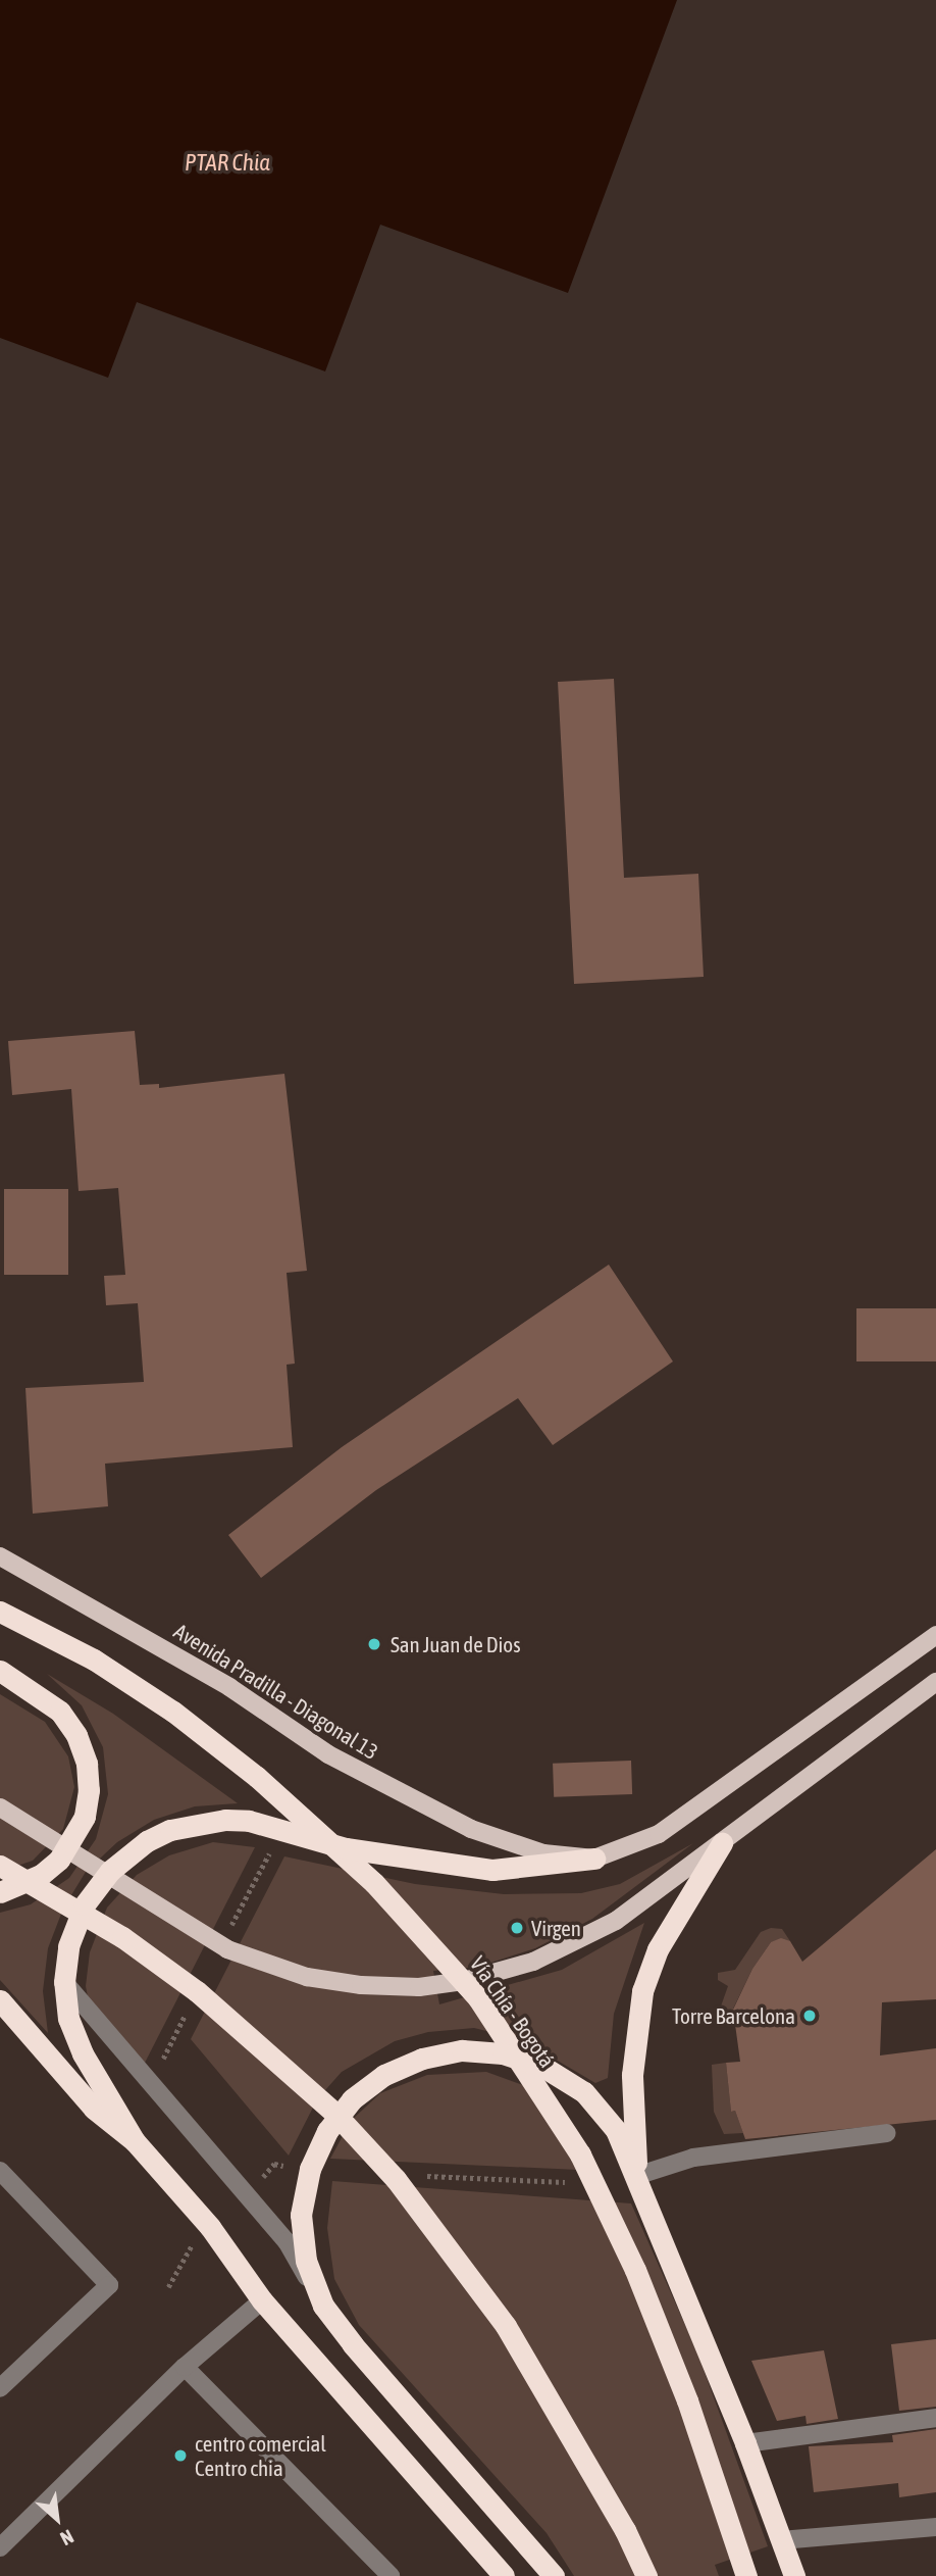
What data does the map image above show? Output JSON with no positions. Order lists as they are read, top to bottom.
{
  "streets": {
    "highway": ["Vía Chía - Bogotá"],
    "main road": ["Avenida Pradilla - Diagonal 13"]
  },
  "water": ["PTAR Chia"],
  "places": [
    "San Juan de Dios",
    "Virgen",
    "Torre Barcelona",
    "centro comercial Centro chia"
  ],
  "north": "bottom right"
}
